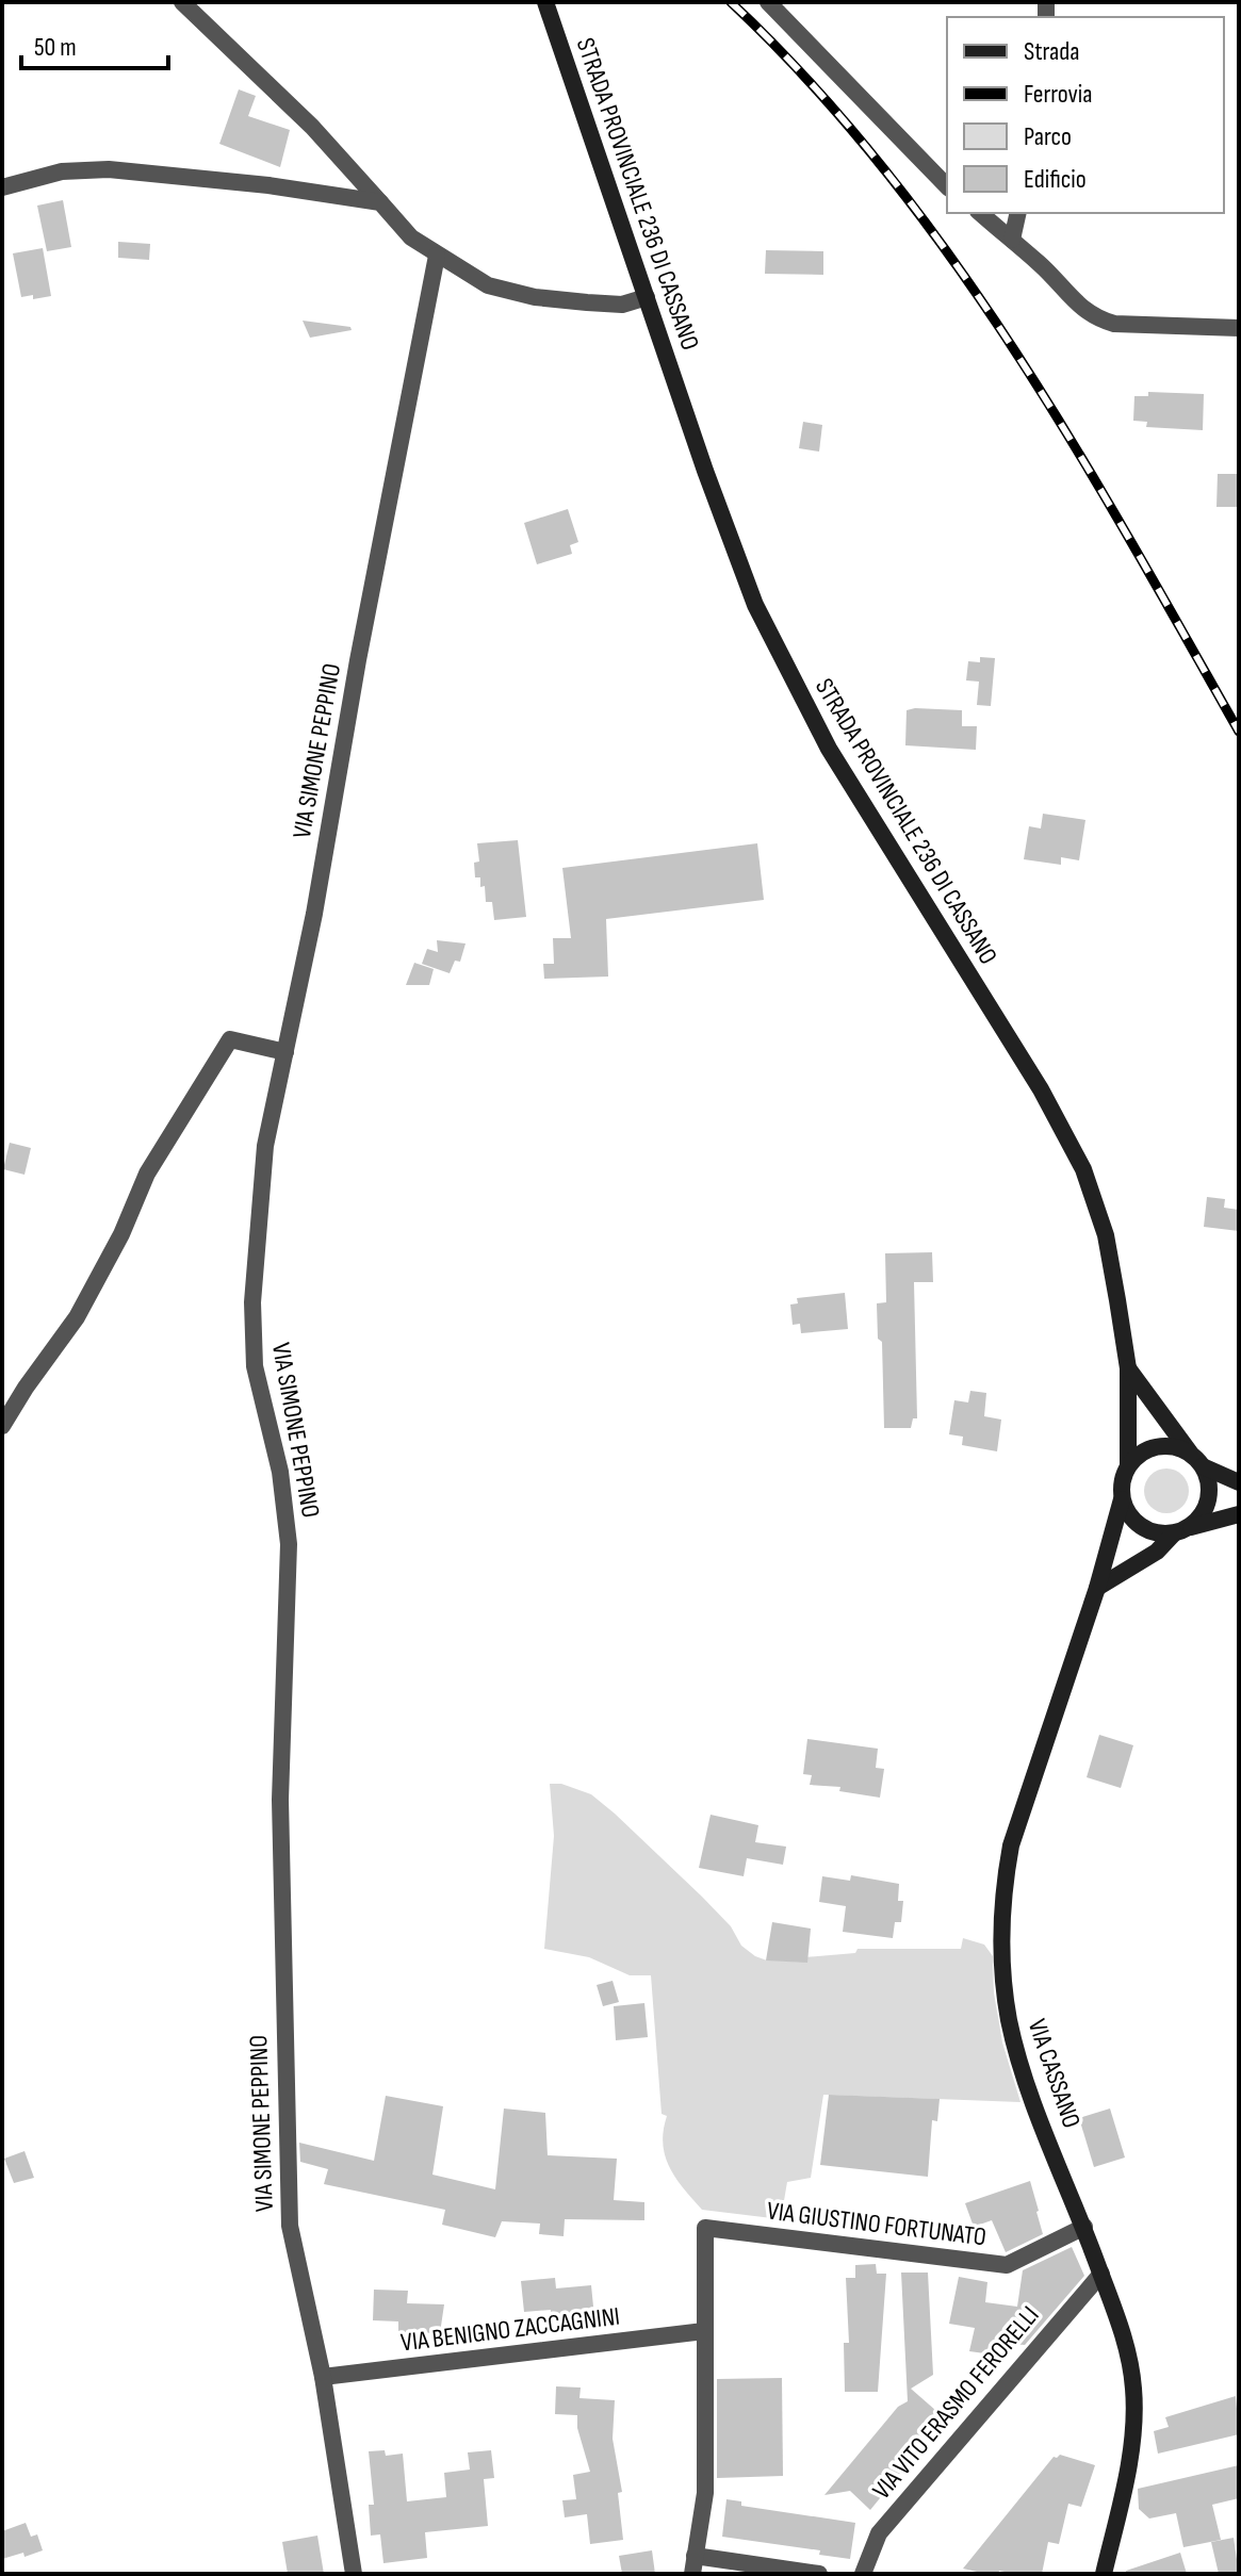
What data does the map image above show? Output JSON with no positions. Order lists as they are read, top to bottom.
{
  "streets": {
    "main road": ["STRADA PROVINCIALE 236 DI CASSANO", "VIA CASSANO"],
    "street": [
      "VIA SIMONE PEPPINO",
      "VIA GIUSTINO FORTUNATO",
      "VIA BENIGNO ZACCAGNINI",
      "VIA VITO ERASMO FERORELLI"
    ]
  },
  "crossings": [
    ["STRADA PROVINCIALE 236 DI CASSANO", "VIA CASSANO"],
    ["VIA SIMONE PEPPINO", "VIA BENIGNO ZACCAGNINI"],
    ["VIA CASSANO", "VIA GIUSTINO FORTUNATO"],
    ["VIA CASSANO", "VIA VITO ERASMO FERORELLI"],
    ["VIA GIUSTINO FORTUNATO", "VIA BENIGNO ZACCAGNINI"]
  ],
  "legend": [
    "Strada",
    "Ferrovia",
    "Parco",
    "Edificio"
  ],
  "scale_bar": "50 m"
}
